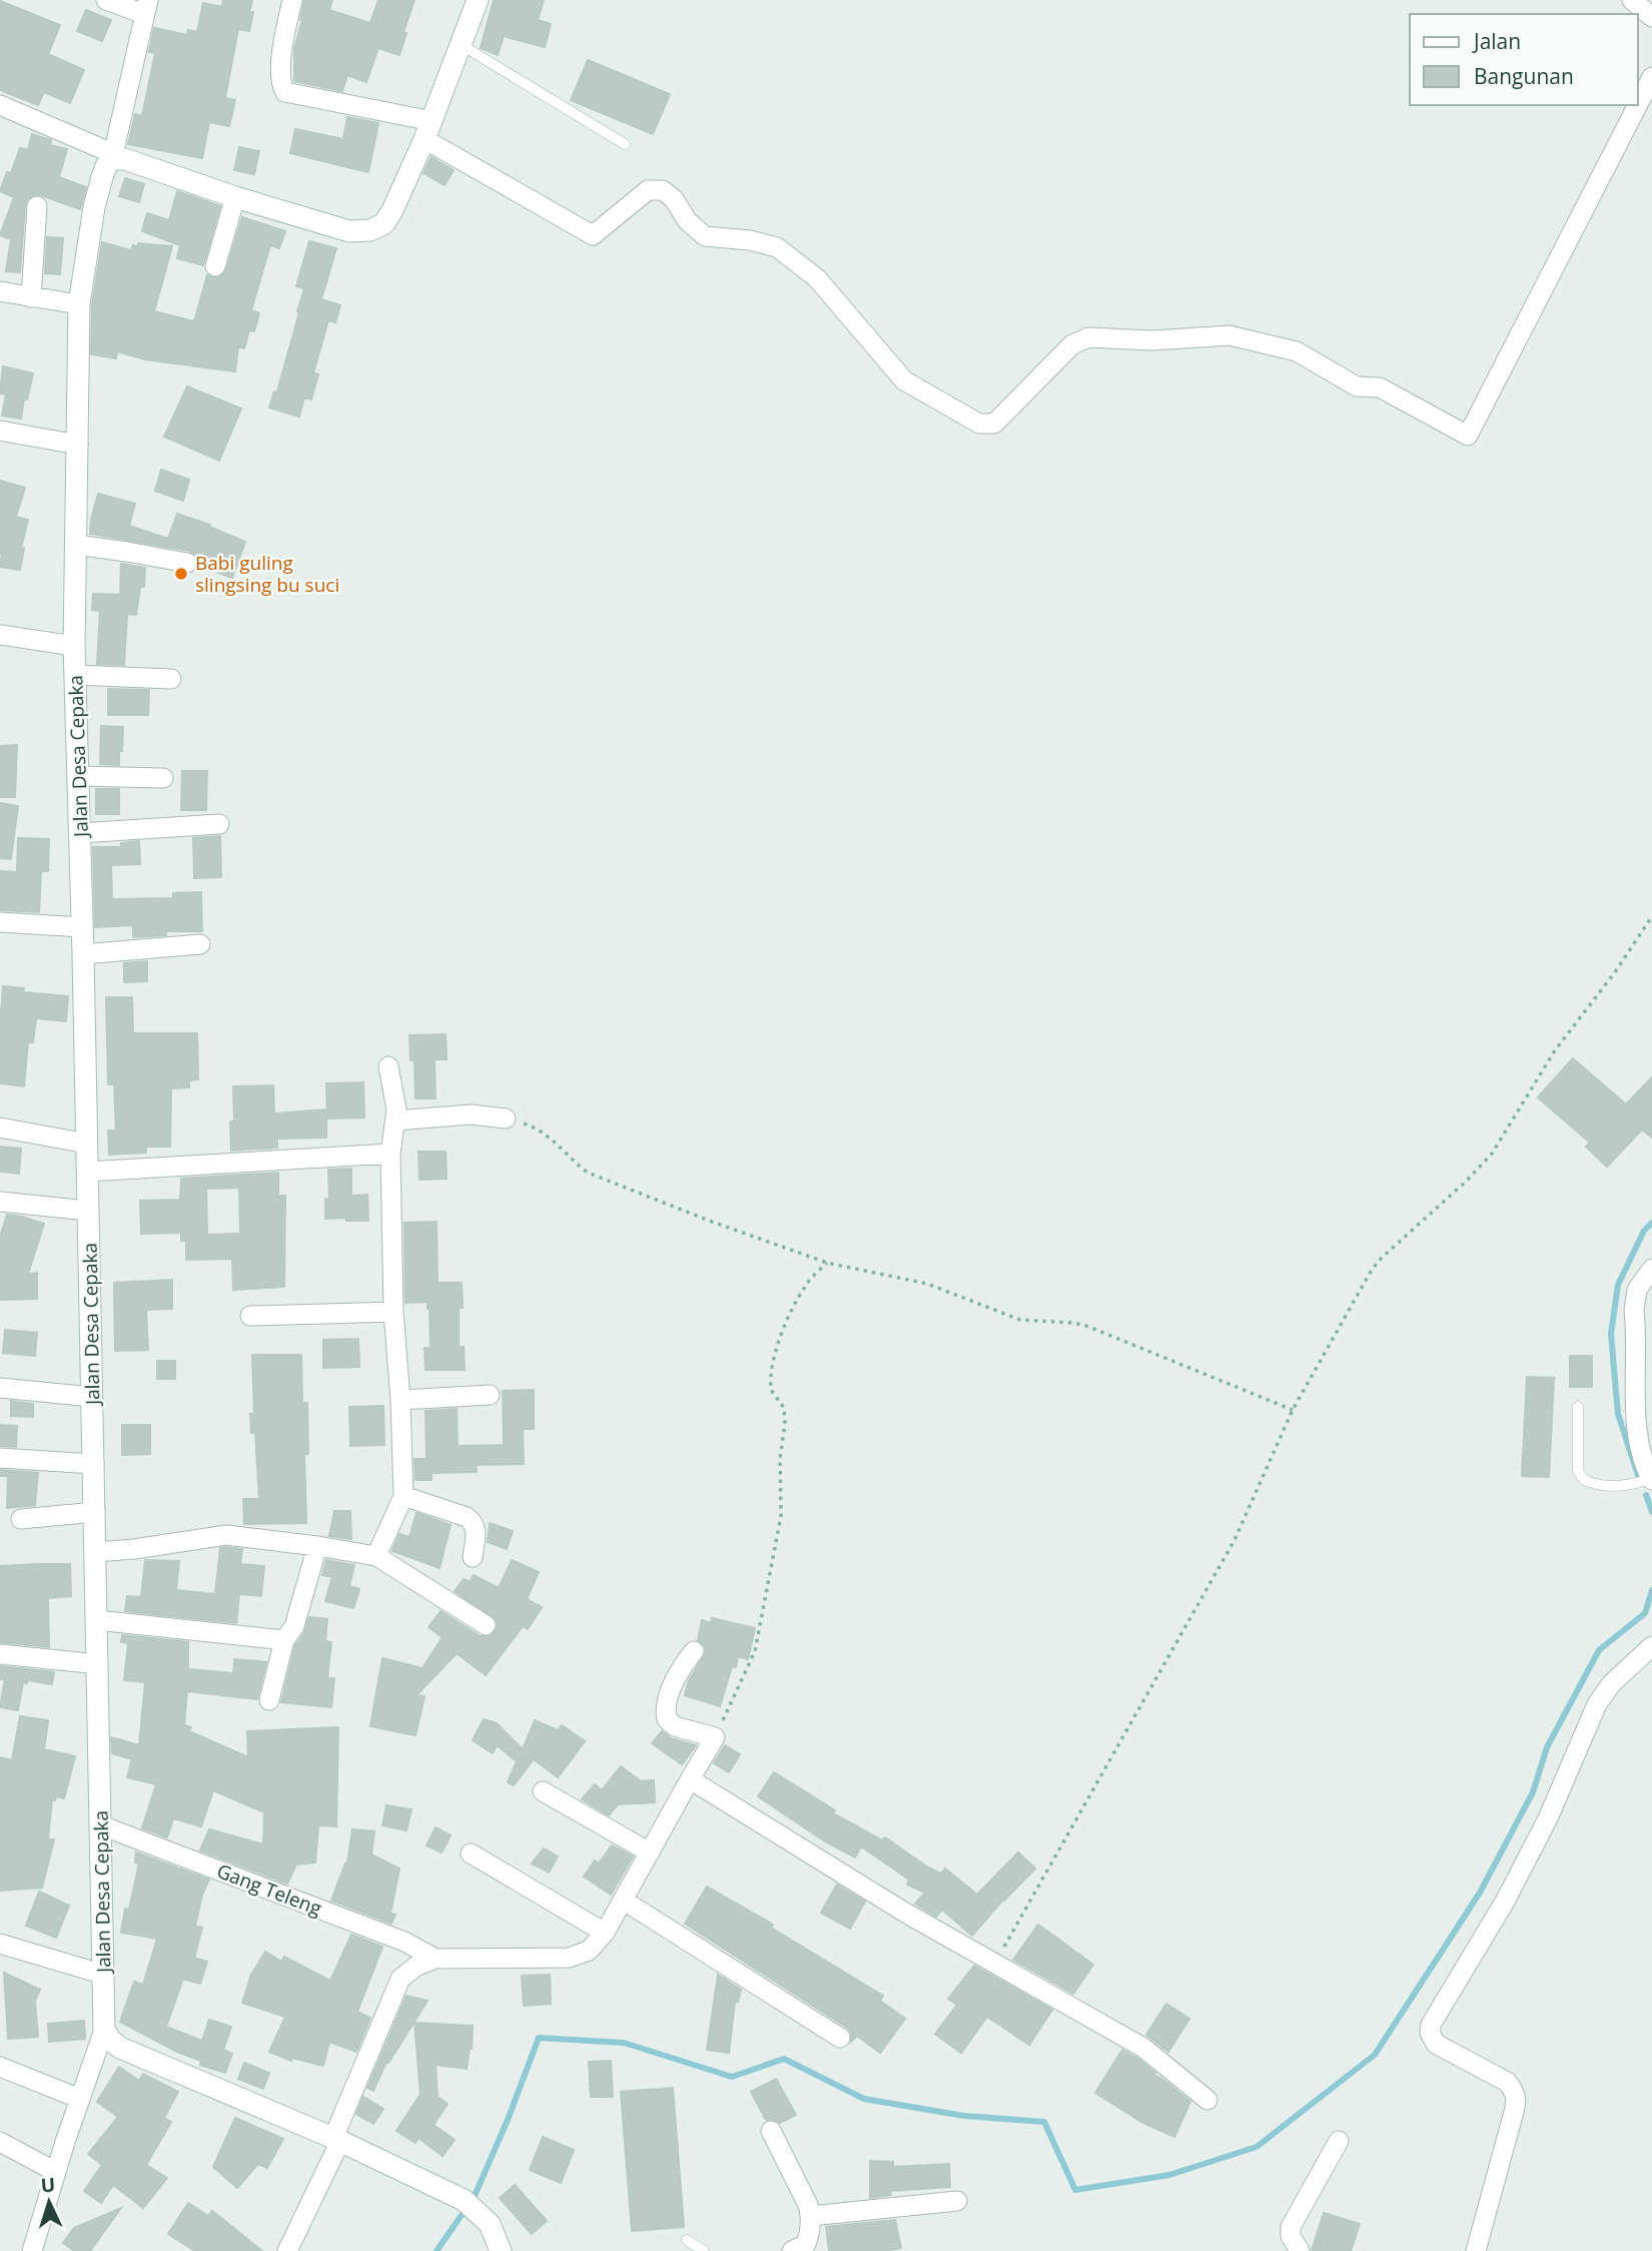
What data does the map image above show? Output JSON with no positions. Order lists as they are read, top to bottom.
{
  "streets": {
    "street": ["Jalan Desa Cepaka", "Gang Teleng"]
  },
  "crossings": [
    ["Jalan Desa Cepaka", "Gang Teleng"]
  ],
  "places": ["Babi guling slingsing bu suci"],
  "legend": ["Jalan", "Bangunan"],
  "north": "top"
}
